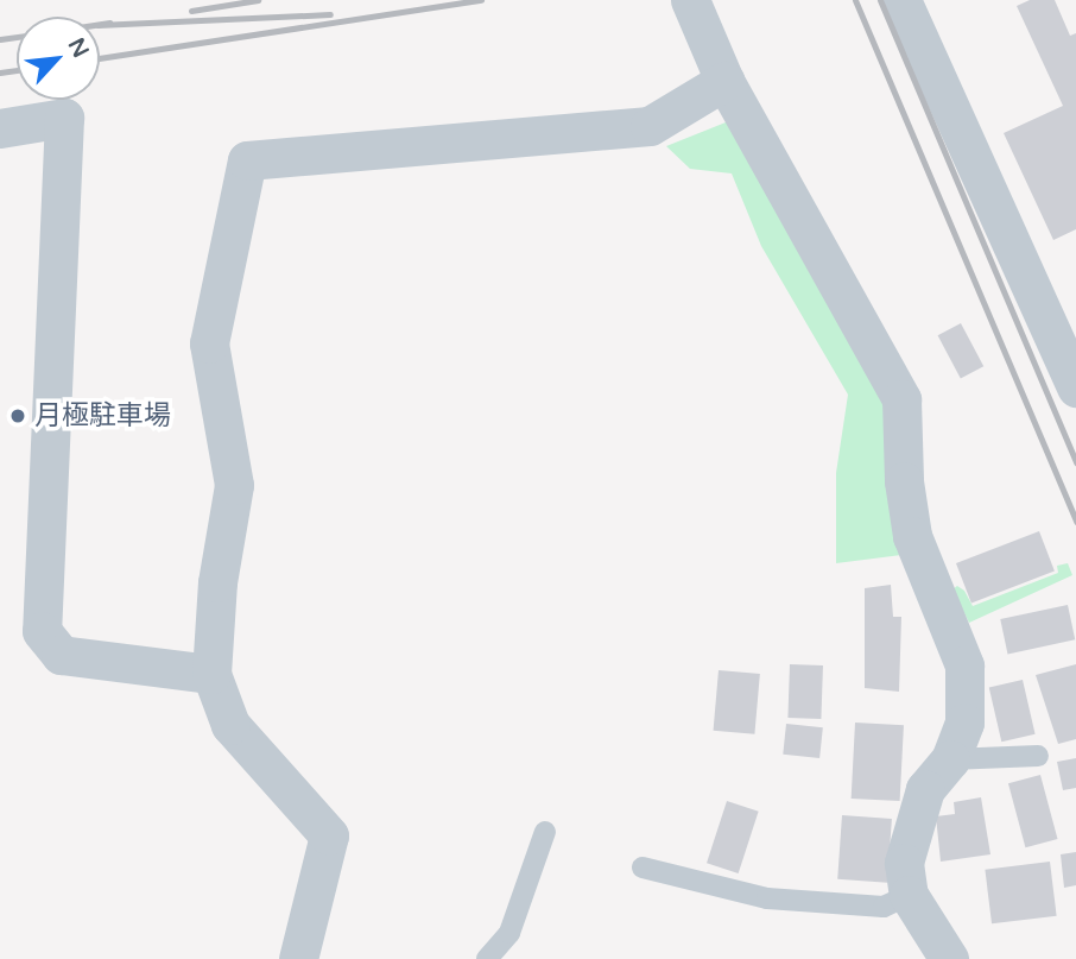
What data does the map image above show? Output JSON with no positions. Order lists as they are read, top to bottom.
{
  "places": ["月極駐車場"],
  "north": "top right"
}
